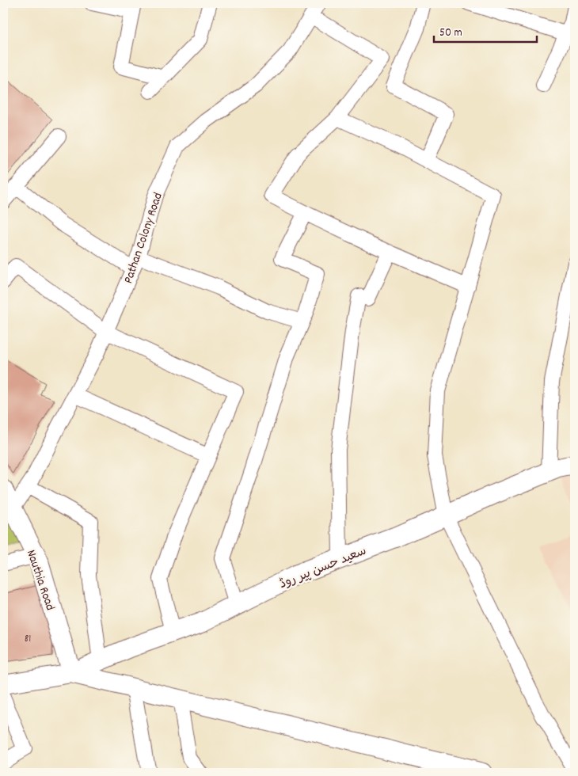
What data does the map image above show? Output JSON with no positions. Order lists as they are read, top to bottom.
{
  "streets": {
    "main road": ["سعید حسن پیر روڈ", "Nauthia Road"],
    "street": ["Pathan Colony Road"]
  },
  "crossings": [
    ["Pathan Colony Road", "Nauthia Road"],
    ["سعید حسن پیر روڈ", "Nauthia Road"]
  ],
  "house_numbers": ["81"],
  "scale_bar": "50 m"
}
